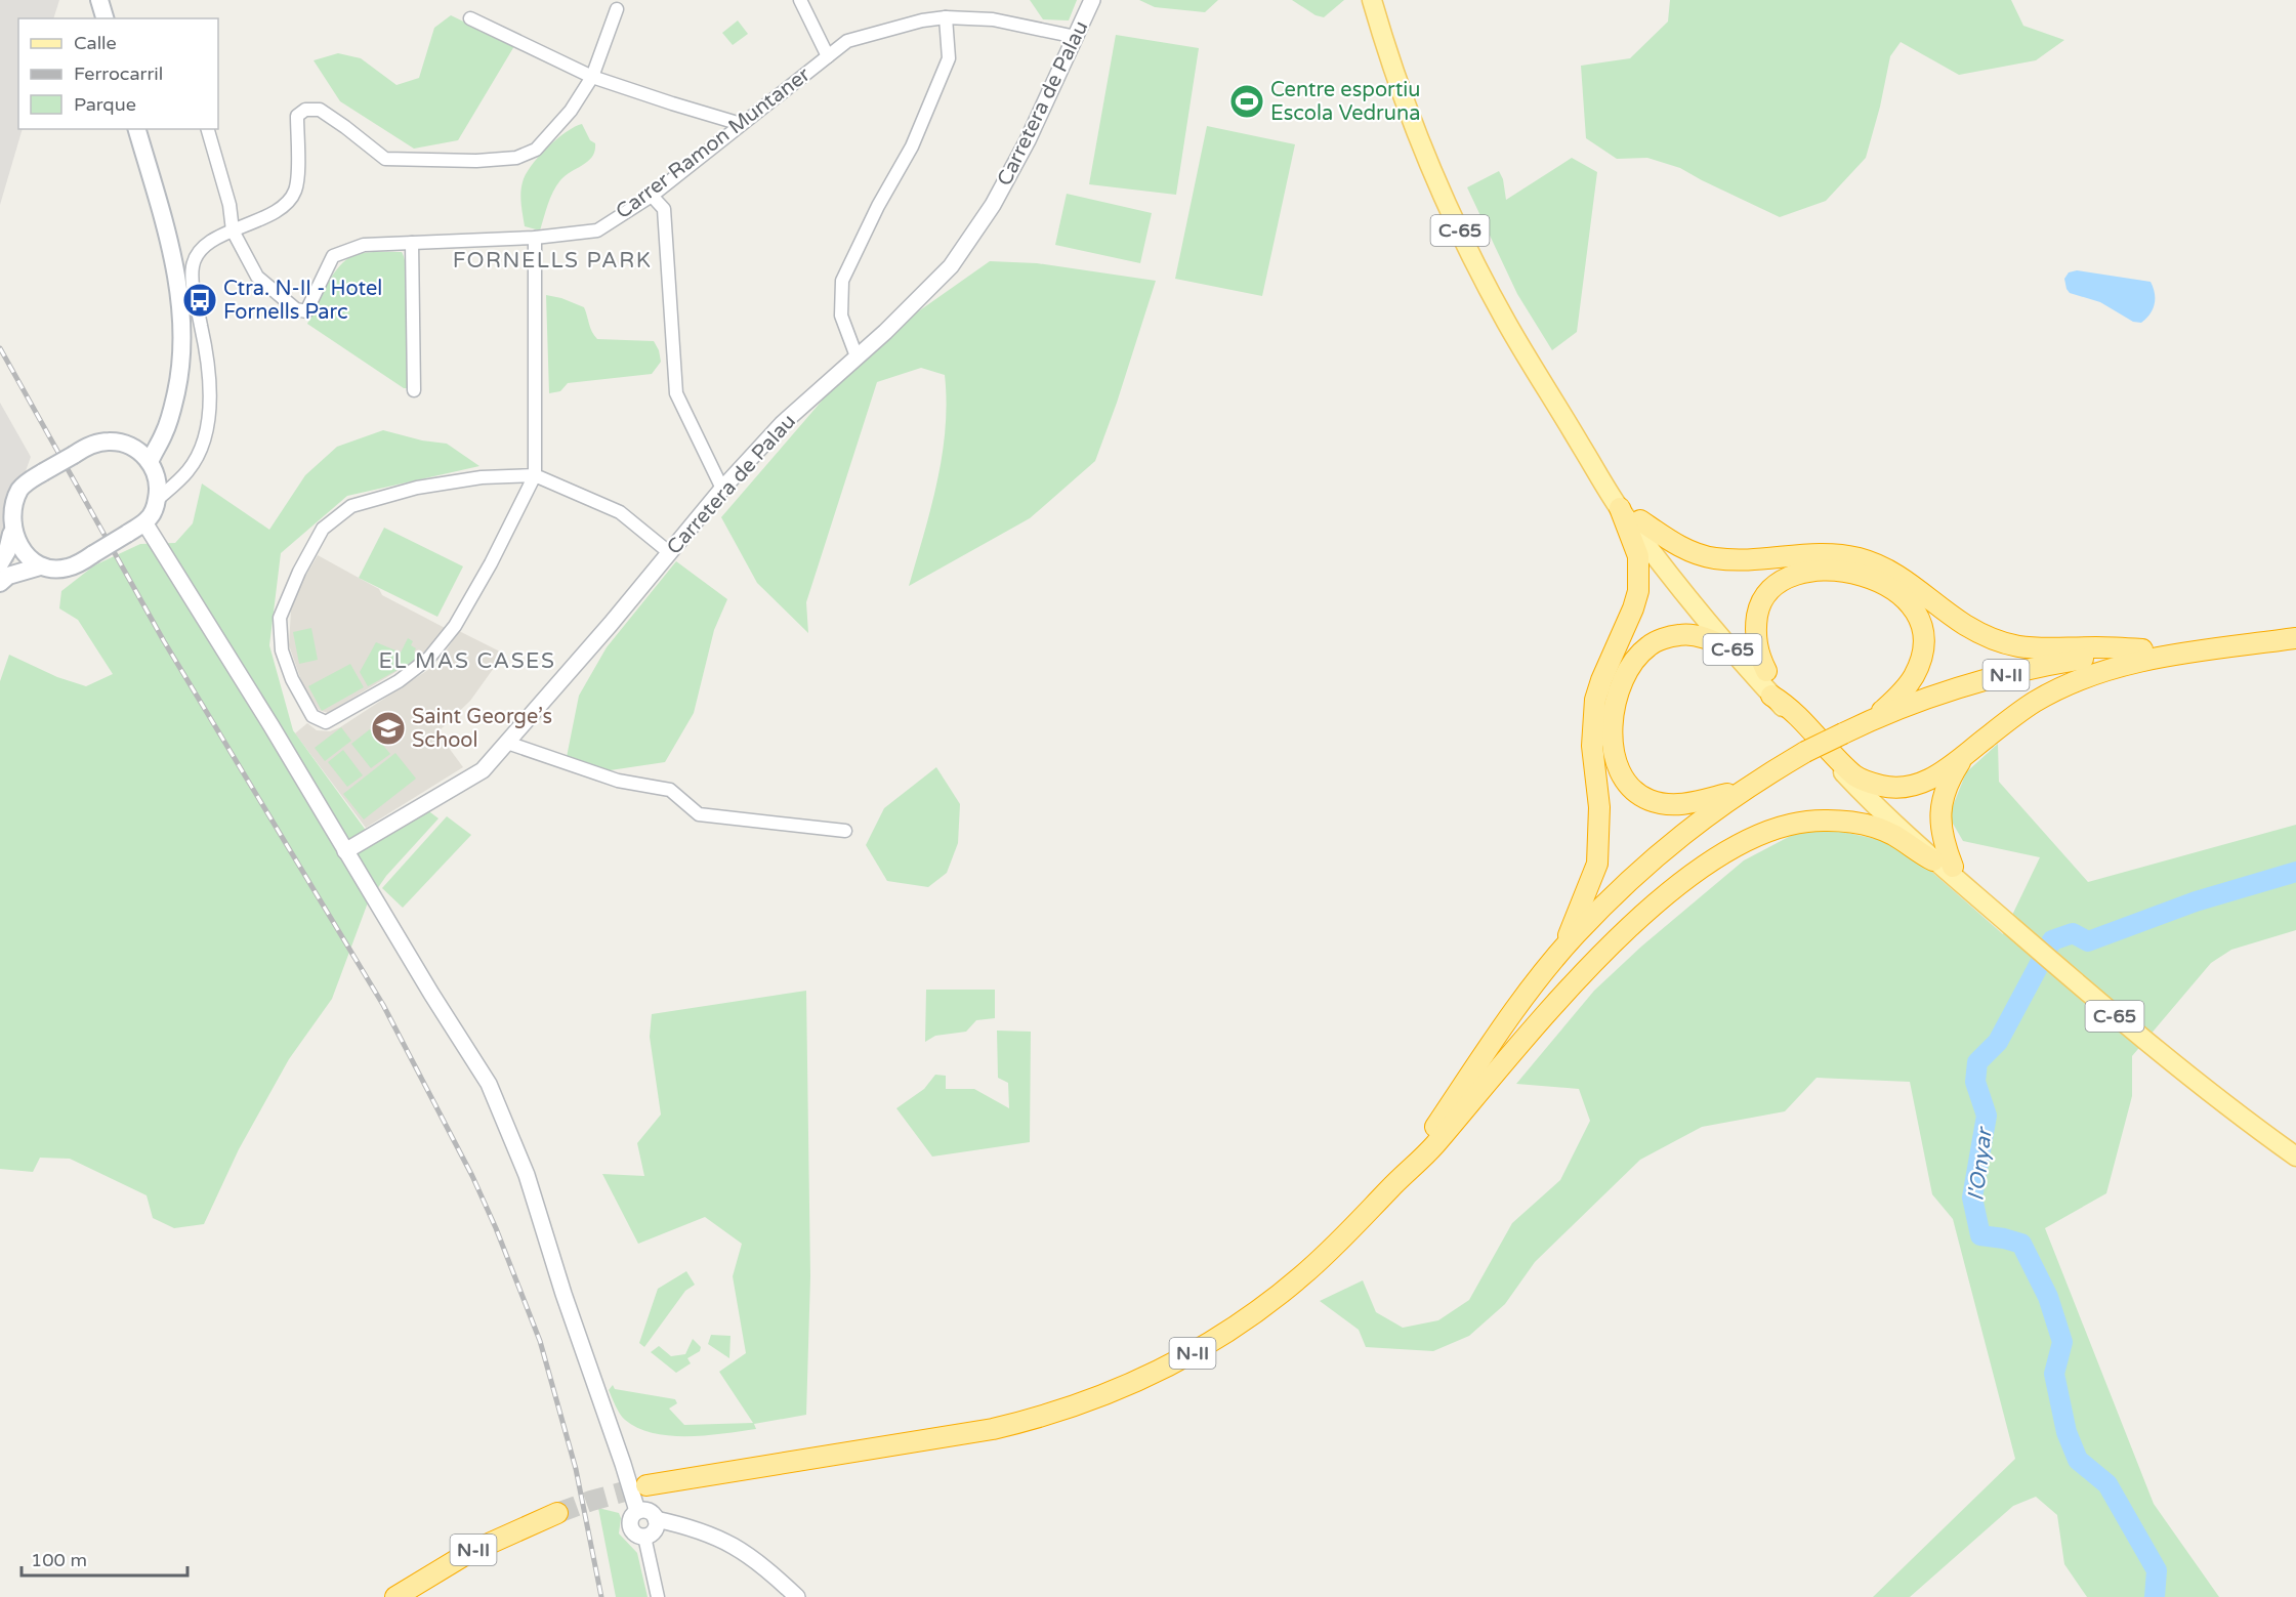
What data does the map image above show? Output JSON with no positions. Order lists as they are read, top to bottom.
{
  "streets": {
    "highway": ["N-II"],
    "main road": ["C-65"],
    "street": ["Carretera de Palau", "Carrer Ramon Muntaner"]
  },
  "crossings": [
    ["Carretera de Palau", "Carrer Ramon Muntaner"]
  ],
  "districts": ["FORNELLS PARK", "EL MAS CASES"],
  "water": ["l'Onyar"],
  "places": {
    "sports": ["Centre esportiu Escola Vedruna"],
    "bus stop": ["Ctra. N-II - Hotel Fornells Parc"],
    "school or university": ["Saint George’s School"]
  },
  "legend": ["Calle", "Ferrocarril", "Parque"],
  "scale_bar": "100 m"
}
